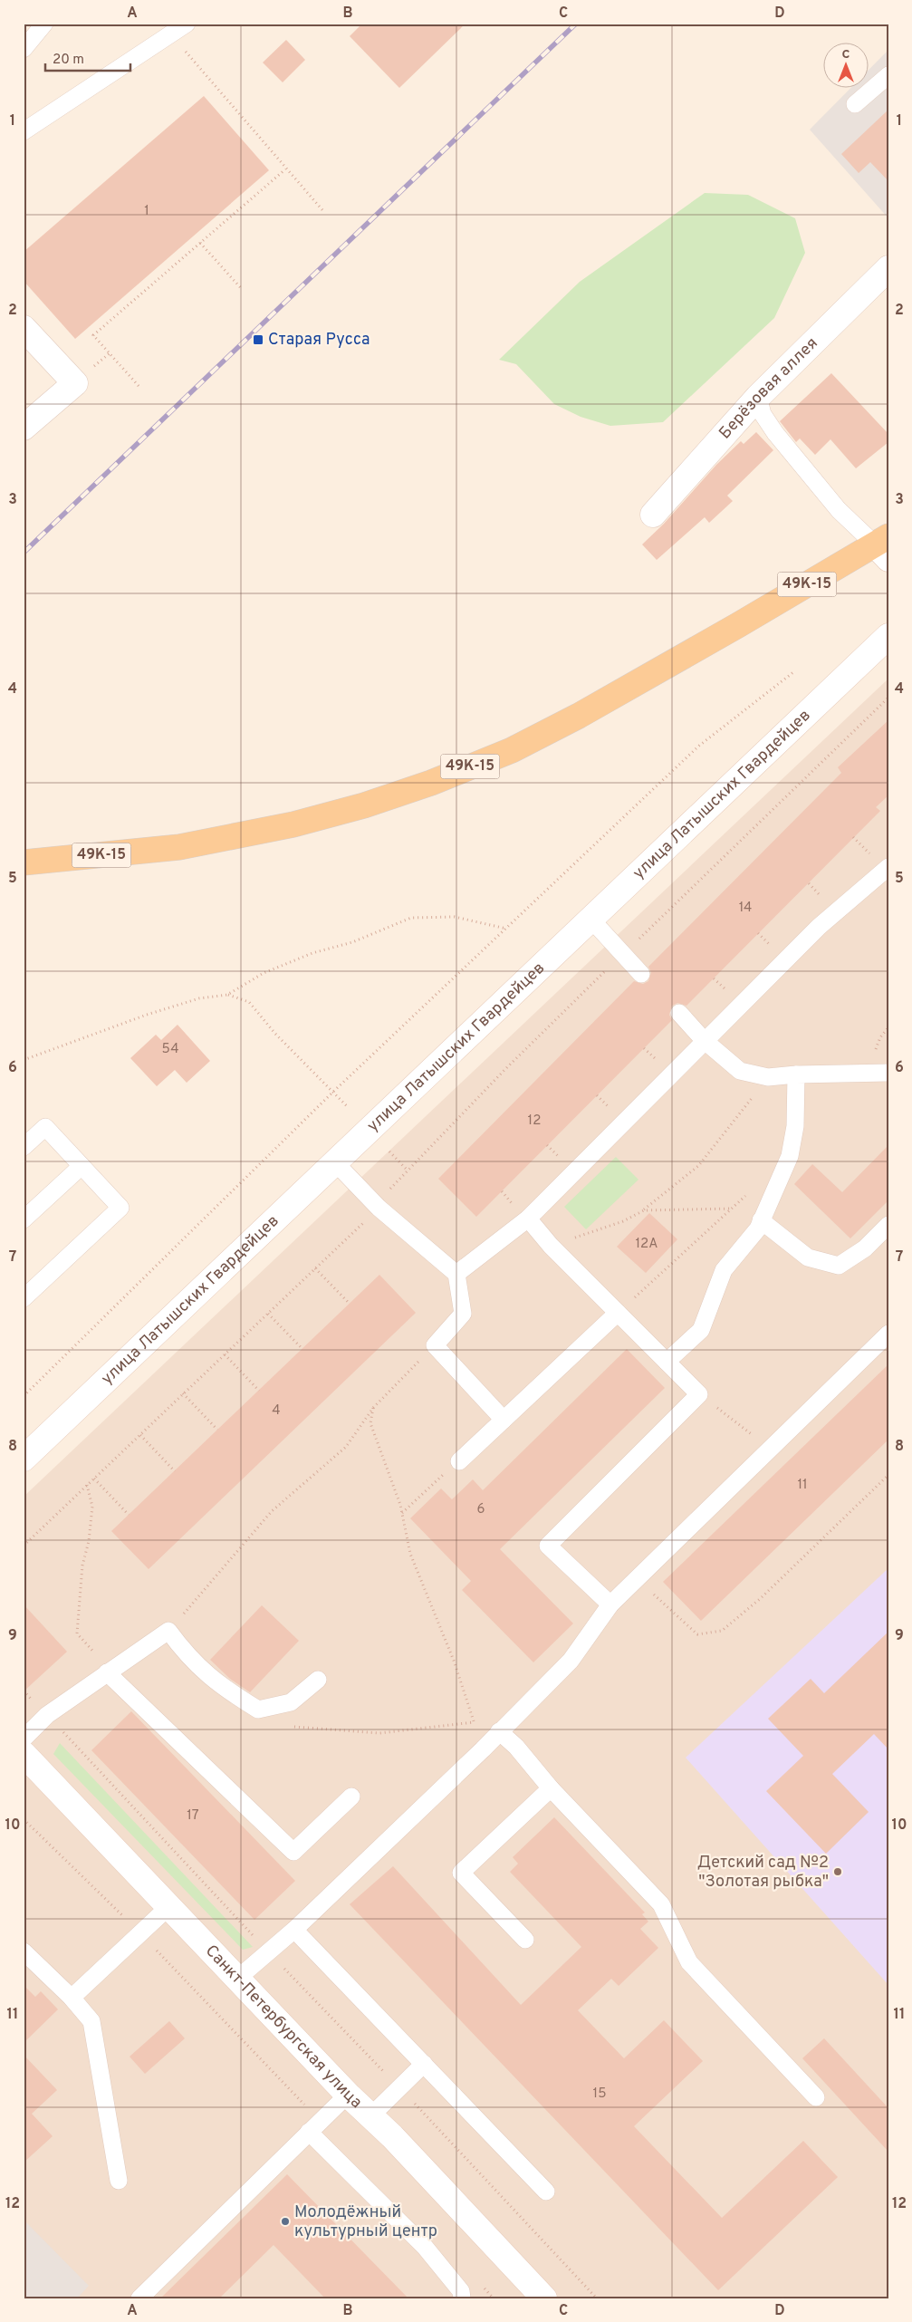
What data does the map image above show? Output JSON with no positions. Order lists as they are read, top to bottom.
{
  "streets": {
    "main road": [
      "Берёзовая аллея",
      "49К-15",
      "улица Латышских Гвардейцев",
      "Санкт-Петербургская улица"
    ]
  },
  "places": {
    "transit": ["Старая Русса"],
    "other": ["Детский сад №2 \"Золотая рыбка\"", "Молодёжный культурный центр"]
  },
  "house_numbers": [
    "1",
    "14",
    "54",
    "12",
    "12А",
    "4",
    "11",
    "6",
    "17",
    "15"
  ],
  "scale_bar": "20 m",
  "north": "top",
  "grid": {
    "columns": [
      "A",
      "B",
      "C",
      "D"
    ],
    "rows": [
      "1",
      "2",
      "3",
      "4",
      "5",
      "6",
      "7",
      "8",
      "9",
      "10",
      "11",
      "12"
    ]
  }
}
